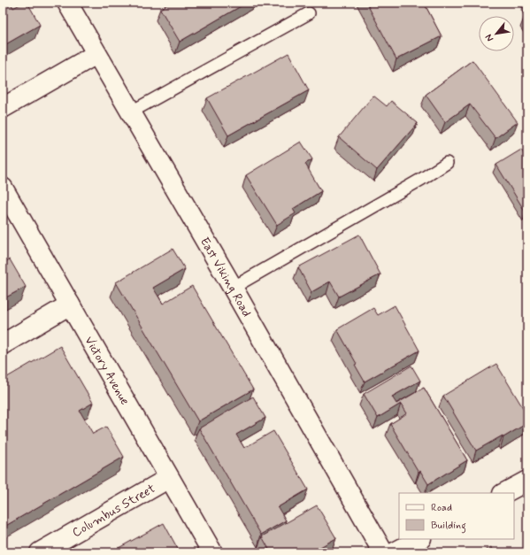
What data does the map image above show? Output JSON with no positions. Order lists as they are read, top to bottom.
{
  "streets": {
    "street": ["East Viking Road", "Victory Avenue", "Columbus Street"]
  },
  "crossings": [
    ["Victory Avenue", "Columbus Street"]
  ],
  "legend": ["Road", "Building"],
  "north": "bottom left"
}
